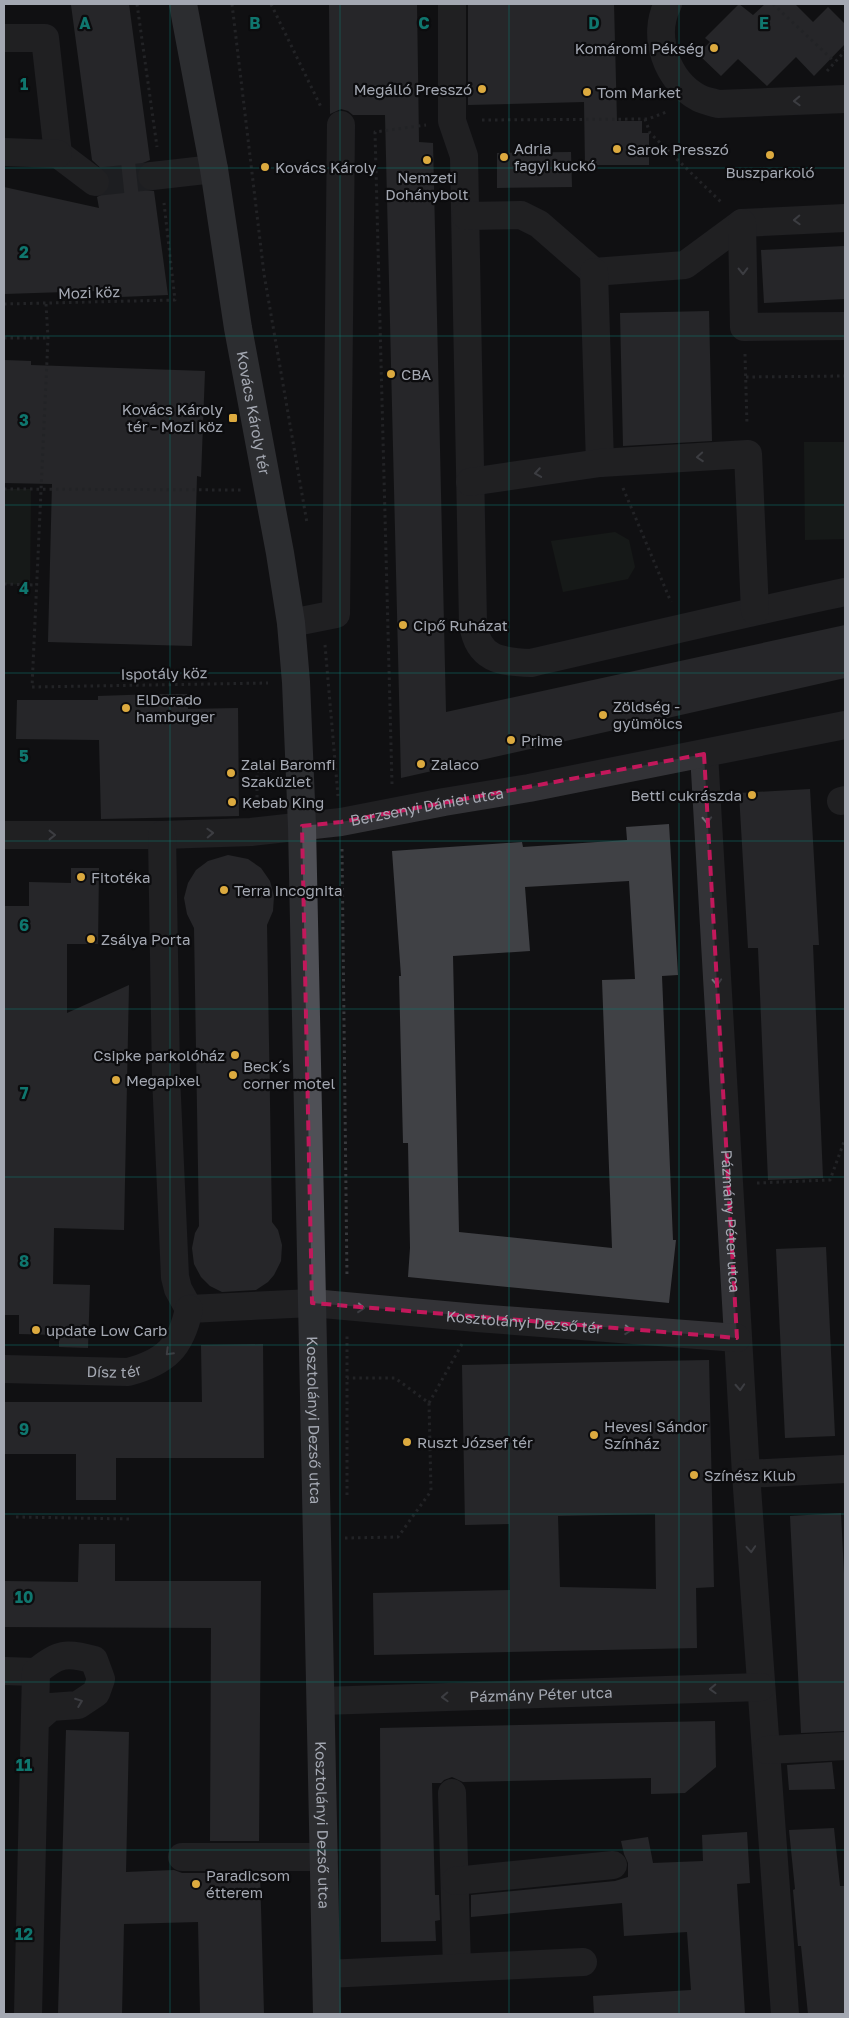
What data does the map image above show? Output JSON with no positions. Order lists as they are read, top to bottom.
{
  "streets": {
    "main road": ["Kovács Károly tér", "Kosztolányi Dezső utca"],
    "street": [
      "Berzsenyi Dániel utca",
      "Pázmány Péter utca",
      "Kosztolányi Dezső tér",
      "Dísz tér"
    ],
    "path": ["Mozi köz", "Ispotály köz"]
  },
  "crossings": [
    ["Kovács Károly tér", "Ispotály köz"],
    ["Kovács Károly tér", "Berzsenyi Dániel utca"],
    ["Kovács Károly tér", "Kosztolányi Dezső utca"],
    ["Berzsenyi Dániel utca", "Pázmány Péter utca"],
    ["Berzsenyi Dániel utca", "Kosztolányi Dezső utca"],
    ["Pázmány Péter utca", "Kosztolányi Dezső tér"],
    ["Pázmány Péter utca", "Kosztolányi Dezső utca"],
    ["Kosztolányi Dezső tér", "Dísz tér"],
    ["Kosztolányi Dezső tér", "Kosztolányi Dezső utca"]
  ],
  "one_way": ["Berzsenyi Dániel utca", "Kosztolányi Dezső tér", "Dísz tér"],
  "places": {
    "other": [
      "Komáromi Pékség",
      "Megálló Presszó",
      "Tom Market",
      "Sarok Presszó",
      "Buszparkoló",
      "Adria fagyi kuckó",
      "Nemzeti Dohánybolt",
      "Kovács Károly",
      "CBA",
      "Cipő Ruházat",
      "ElDorado hamburger",
      "Zöldség - gyümölcs",
      "Prime",
      "Zalaco",
      "Zalai Baromfi Szaküzlet",
      "Betti cukrászda",
      "Kebab King",
      "Fitotéka",
      "Terra Incognita",
      "Zsálya Porta",
      "Csipke parkolóház",
      "Beck´s corner motel",
      "Megapixel",
      "update Low Carb",
      "Hevesi Sándor Színház",
      "Ruszt József tér",
      "Színész Klub",
      "Paradicsom étterem"
    ],
    "transit": ["Kovács Károly tér - Mozi köz"]
  },
  "grid": {
    "columns": [
      "A",
      "B",
      "C",
      "D",
      "E"
    ],
    "rows": [
      "1",
      "2",
      "3",
      "4",
      "5",
      "6",
      "7",
      "8",
      "9",
      "10",
      "11",
      "12"
    ]
  }
}
